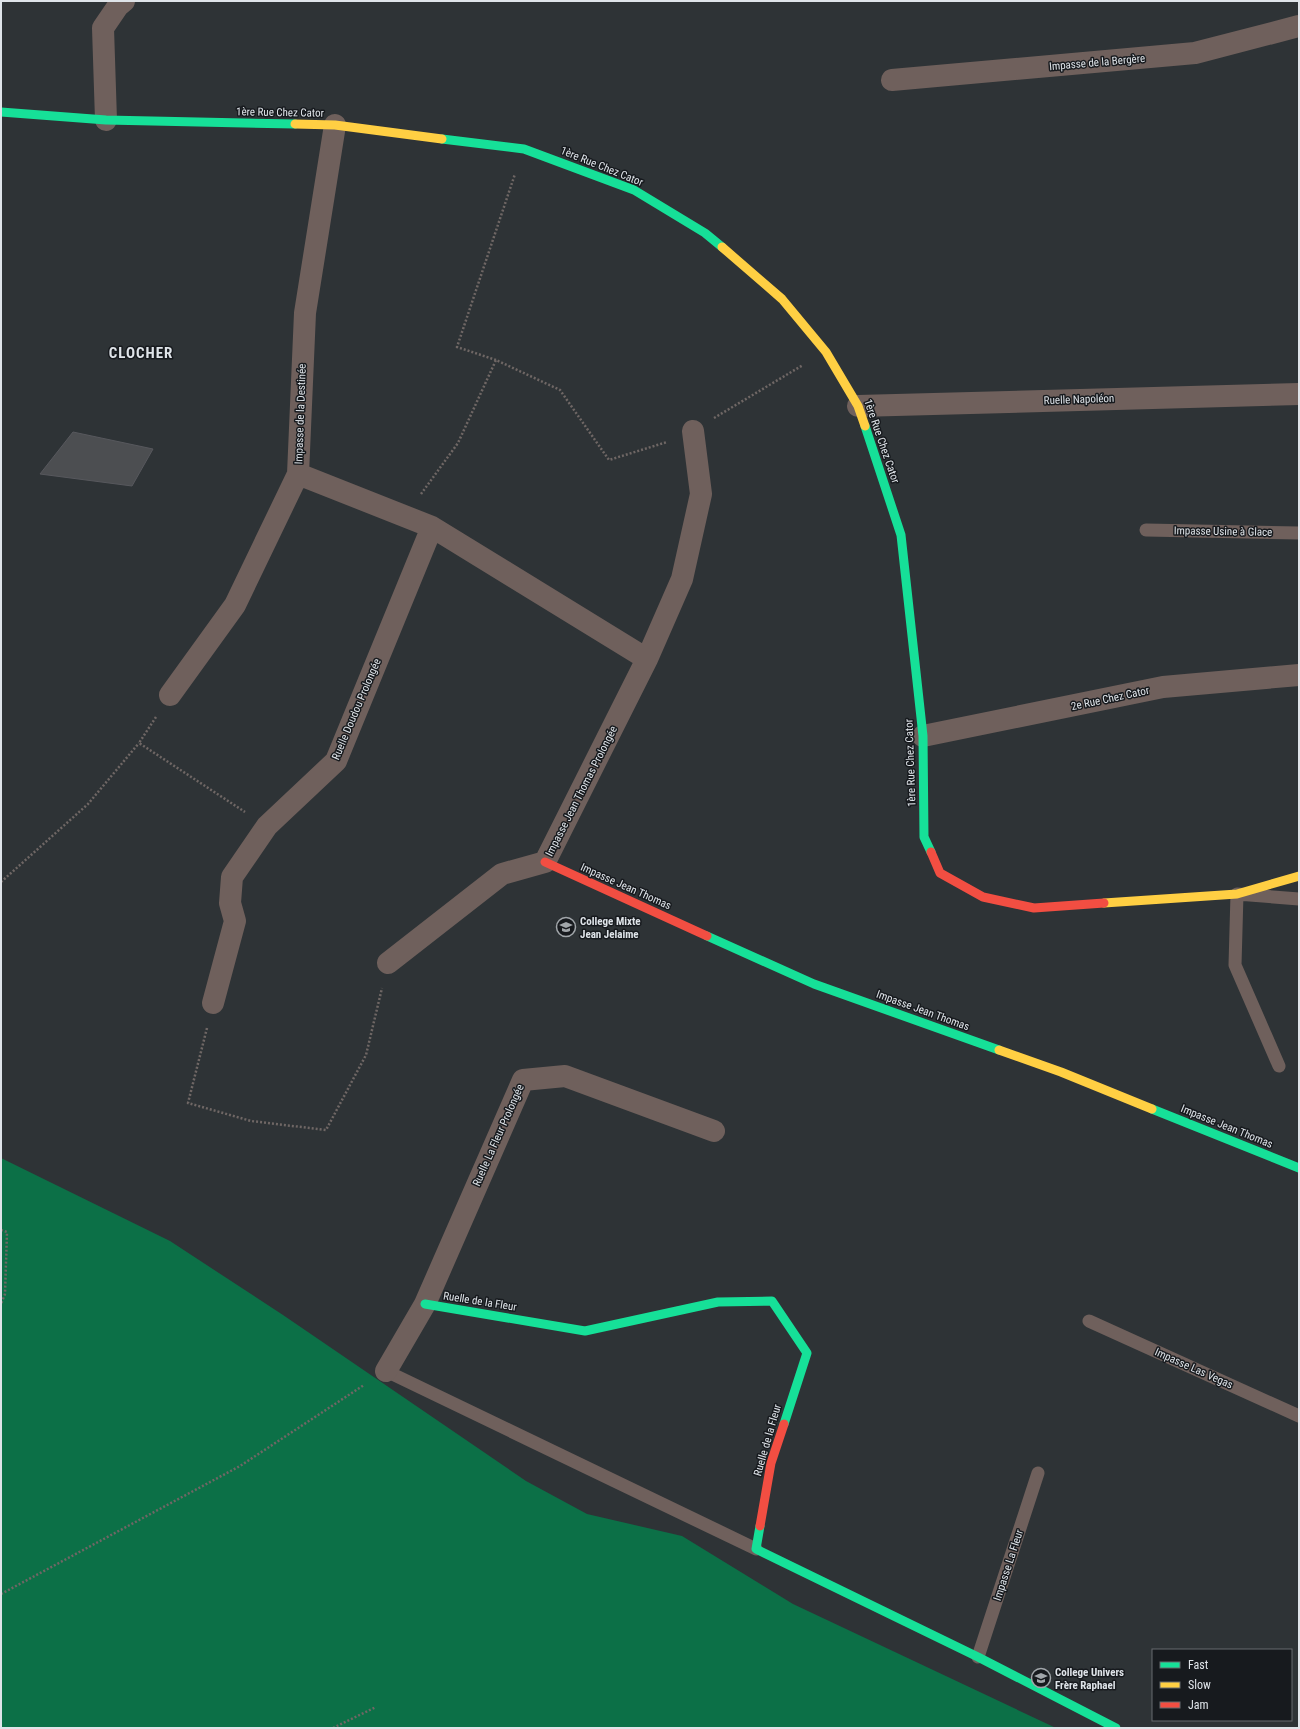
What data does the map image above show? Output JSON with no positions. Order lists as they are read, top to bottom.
{
  "streets": {
    "street": [
      "Impasse de la Bergère",
      "1ère Rue Chez Cator",
      "Ruelle Napoléon",
      "Impasse de la Destinée",
      "2e Rue Chez Cator",
      "Ruelle Doudou Prolongée",
      "Impasse Jean Thomas Prolongée",
      "Impasse Jean Thomas",
      "Ruelle La Fleur Prolongée",
      "Ruelle de la Fleur"
    ],
    "lane": ["Impasse Usine à Glace", "Impasse Las Vegas", "Impasse La Fleur"]
  },
  "crossings": [
    ["1ère Rue Chez Cator", "Ruelle Napoléon"],
    ["1ère Rue Chez Cator", "Impasse de la Destinée"],
    ["1ère Rue Chez Cator", "2e Rue Chez Cator"],
    ["Impasse Jean Thomas Prolongée", "Impasse Jean Thomas"],
    ["Ruelle La Fleur Prolongée", "Ruelle de la Fleur"]
  ],
  "districts": ["CLOCHER"],
  "places": {
    "school or university": ["College Mixte Jean Jelaime", "College Univers Frère Raphael"]
  },
  "legend": ["Fast", "Slow", "Jam"]
}
